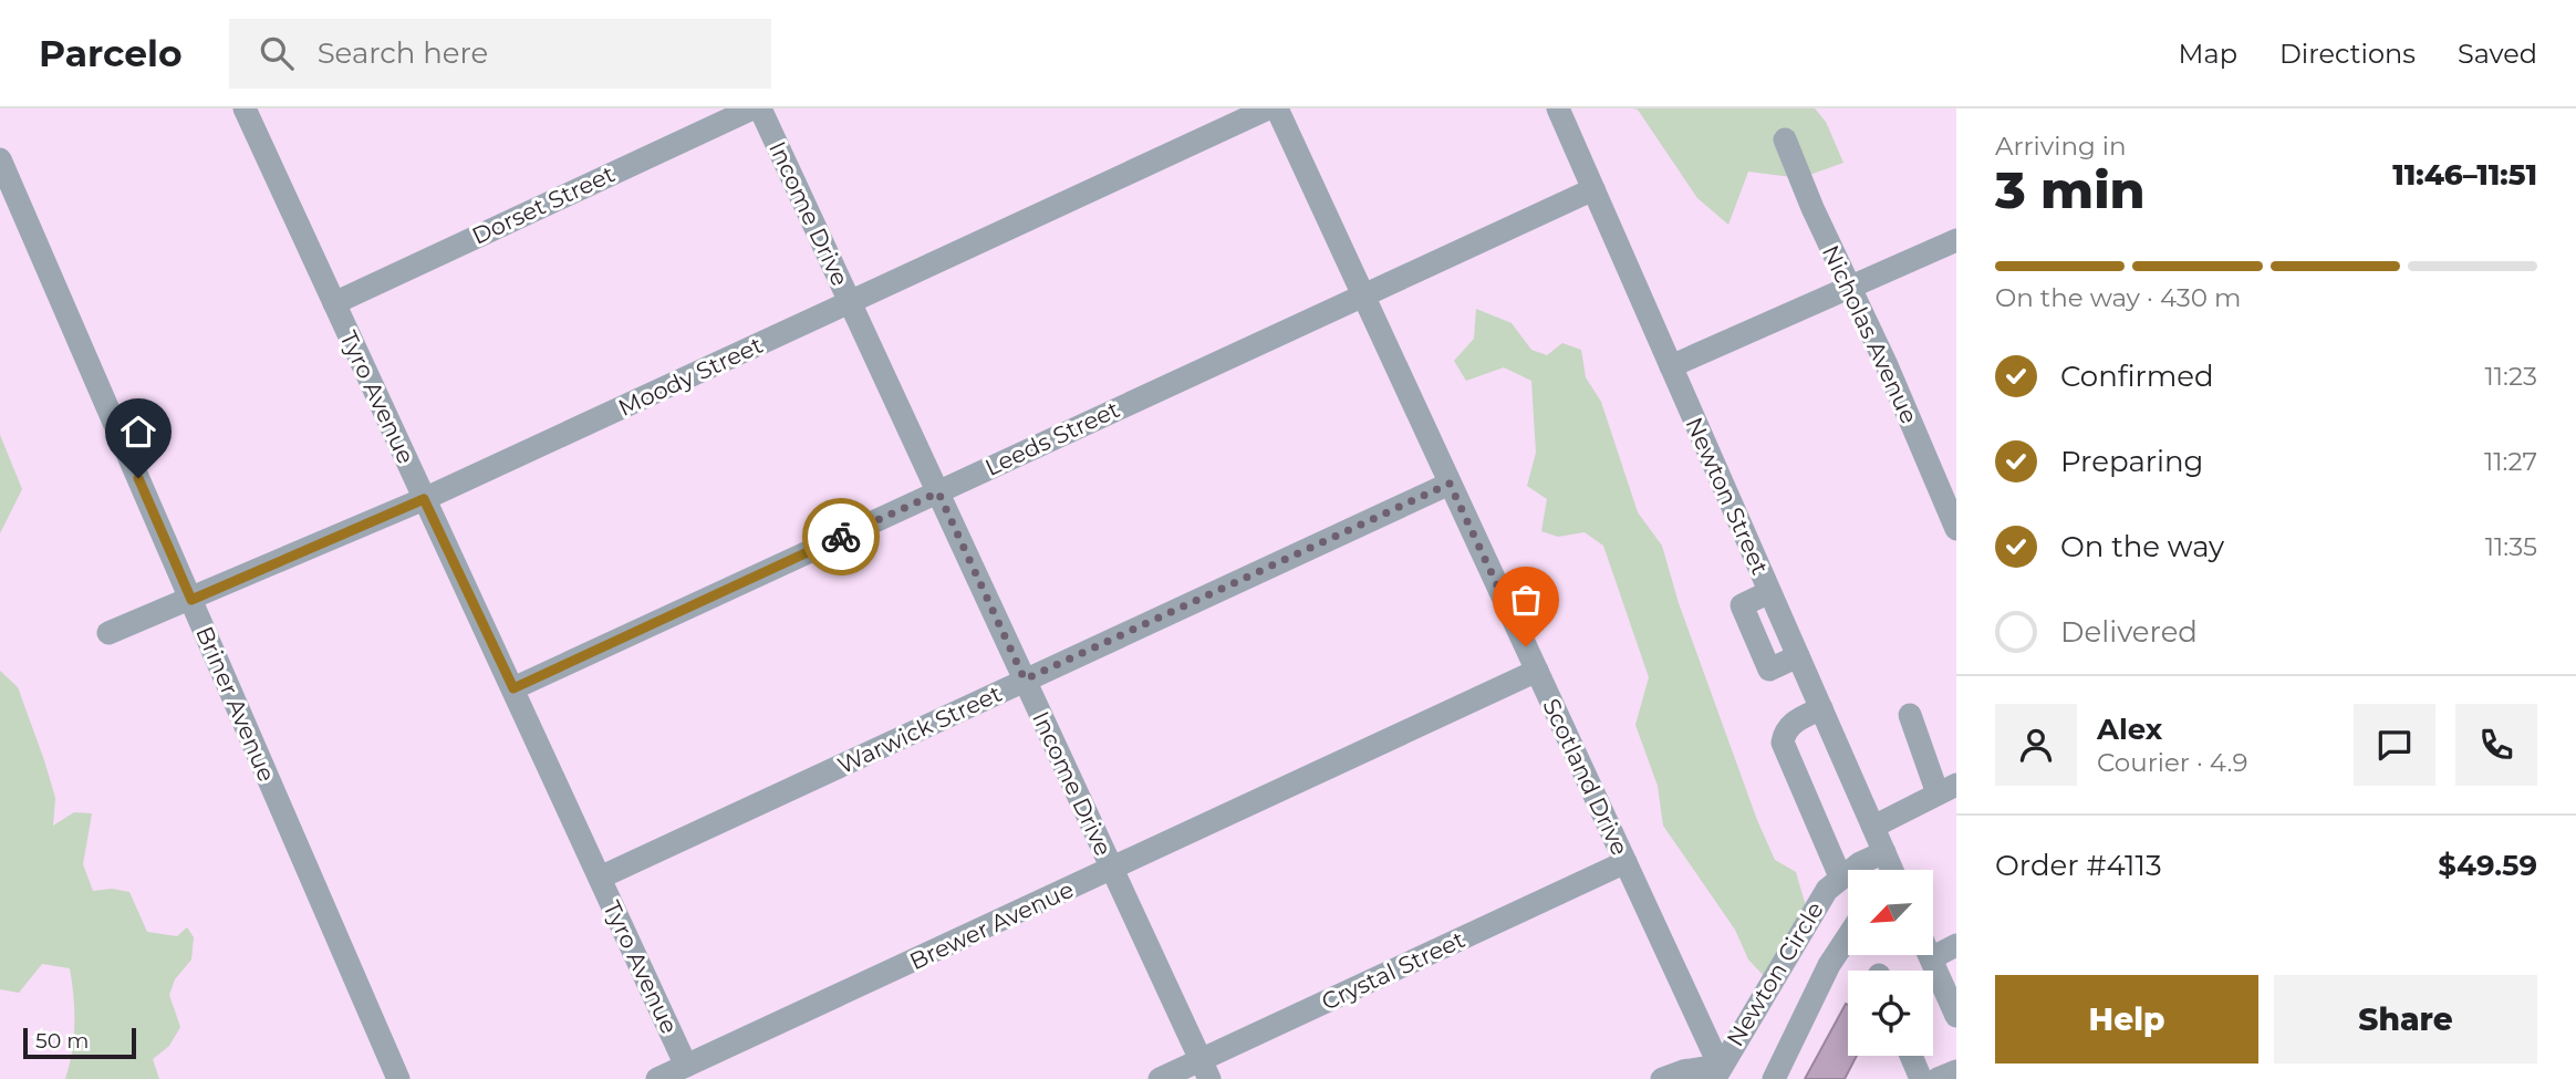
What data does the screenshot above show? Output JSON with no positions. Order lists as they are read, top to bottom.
{
  "streets": {
    "street": [
      "Dorset Street",
      "Income Drive",
      "Nicholas Avenue",
      "Moody Street",
      "Tyro Avenue",
      "Leeds Street",
      "Newton Street",
      "Briner Avenue",
      "Warwick Street",
      "Scotland Drive",
      "Brewer Avenue",
      "Crystal Street",
      "Newton Circle"
    ]
  },
  "crossings": [
    ["Dorset Street", "Tyro Avenue"],
    ["Income Drive", "Moody Street"],
    ["Income Drive", "Leeds Street"],
    ["Income Drive", "Warwick Street"],
    ["Income Drive", "Brewer Avenue"],
    ["Income Drive", "Crystal Street"],
    ["Moody Street", "Tyro Avenue"],
    ["Moody Street", "Briner Avenue"],
    ["Tyro Avenue", "Leeds Street"],
    ["Tyro Avenue", "Warwick Street"],
    ["Tyro Avenue", "Brewer Avenue"],
    ["Leeds Street", "Newton Street"],
    ["Leeds Street", "Scotland Drive"],
    ["Newton Street", "Newton Circle"],
    ["Warwick Street", "Scotland Drive"],
    ["Scotland Drive", "Brewer Avenue"],
    ["Scotland Drive", "Crystal Street"],
    ["Scotland Drive", "Newton Circle"]
  ],
  "scale_bar": "50 m",
  "north": "bottom left",
  "page": {
    "header": "Parcelo",
    "search": "Search here",
    "nav": ["Map", "Directions", "Saved"],
    "heading": ["3 min", "Arriving in", "11:46–11:51"],
    "panel": [
      "Alex",
      "Courier · 4.9",
      "Order #4113",
      "$49.59"
    ],
    "bar": "On the way · 430 m",
    "list": [
      ["Confirmed", "11:23"],
      ["Preparing", "11:27"],
      ["On the way", "11:35"],
      "Delivered"
    ],
    "buttons": ["Help", "Share"],
    "scale": "50 m"
  }
}
